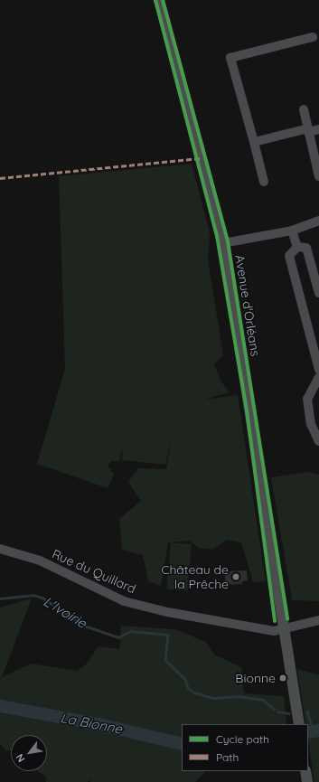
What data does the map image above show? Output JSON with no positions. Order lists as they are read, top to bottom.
{
  "streets": {
    "main road": ["Avenue d'Orléans"],
    "street": ["Rue du Quillard"]
  },
  "crossings": [
    ["Avenue d'Orléans", "Rue du Quillard"]
  ],
  "water": ["L'Ivoirie", "La Bionne"],
  "places": ["Château de la Prêche", "Bionne"],
  "legend": ["Cycle path", "Path"],
  "north": "bottom left"
}
